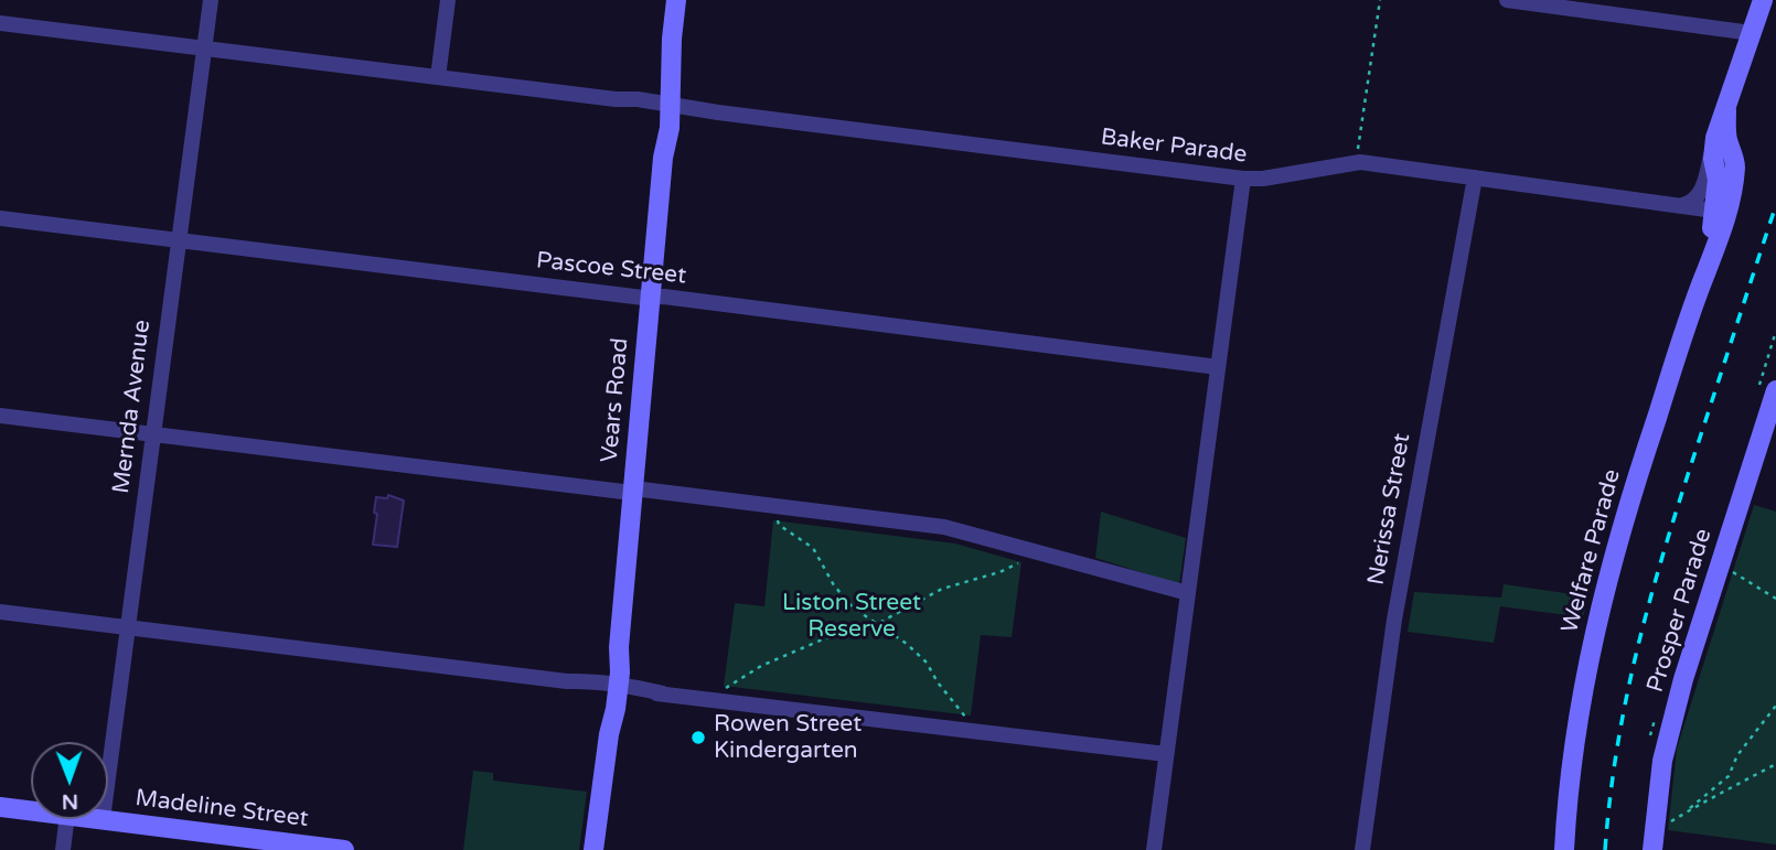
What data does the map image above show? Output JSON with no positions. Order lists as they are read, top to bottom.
{
  "streets": {
    "street": [
      "Baker Parade",
      "Pascoe Street",
      "Vears Road",
      "Mernda Avenue",
      "Nerissa Street",
      "Welfare Parade",
      "Prosper Parade",
      "Madeline Street"
    ]
  },
  "crossings": [
    ["Baker Parade", "Vears Road"],
    ["Baker Parade", "Mernda Avenue"],
    ["Baker Parade", "Nerissa Street"],
    ["Baker Parade", "Welfare Parade"],
    ["Pascoe Street", "Vears Road"],
    ["Pascoe Street", "Mernda Avenue"]
  ],
  "parks": ["Liston Street Reserve"],
  "places": ["Rowen Street Kindergarten"],
  "north": "bottom"
}
